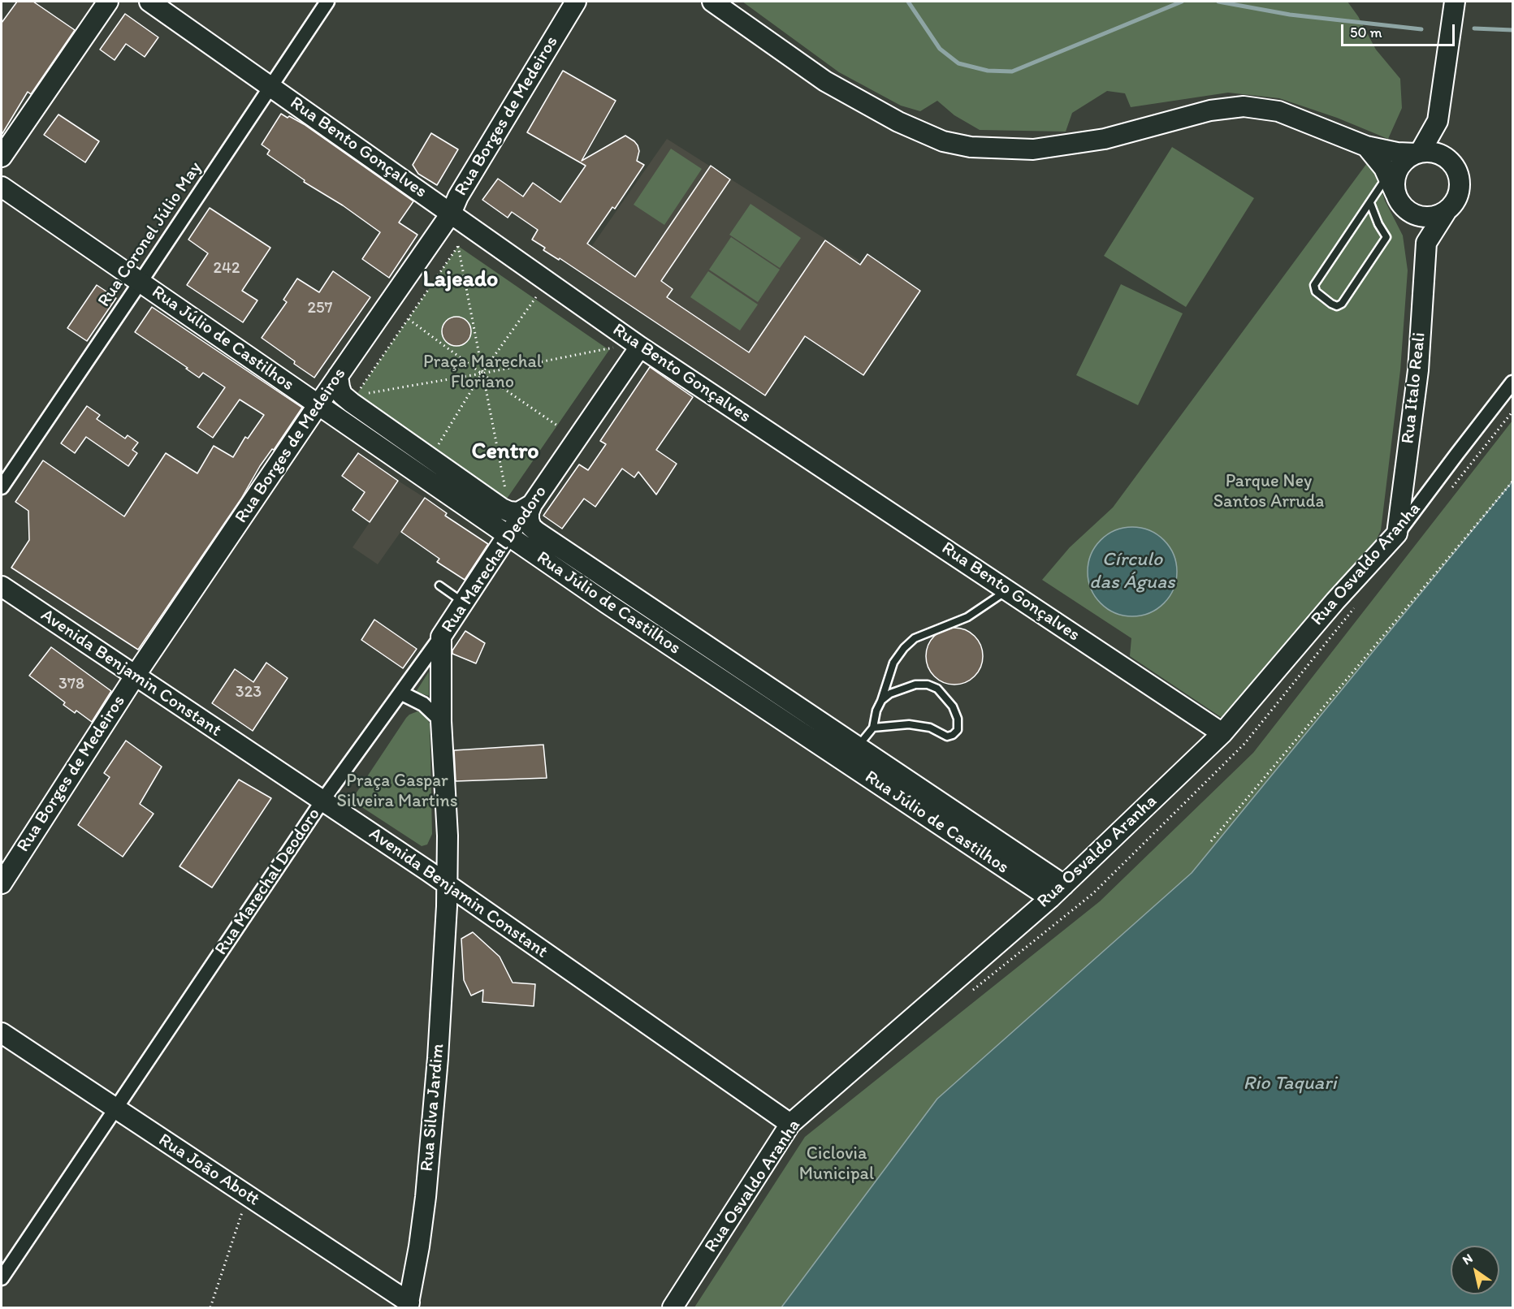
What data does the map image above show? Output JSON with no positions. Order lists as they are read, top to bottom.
{
  "streets": {
    "street": [
      "Rua Borges de Medeiros",
      "Rua Bento Gonçalves",
      "Rua Coronel Júlio May",
      "Rua Júlio de Castilhos",
      "Rua Italo Reali",
      "Rua Marechal Deodoro",
      "Rua Osvaldo Aranha",
      "Avenida Benjamin Constant",
      "Rua Silva Jardim",
      "Rua João Abott"
    ]
  },
  "crossings": [
    ["Rua Borges de Medeiros", "Rua Bento Gonçalves"],
    ["Rua Borges de Medeiros", "Rua Júlio de Castilhos"],
    ["Rua Borges de Medeiros", "Avenida Benjamin Constant"],
    ["Rua Bento Gonçalves", "Rua Coronel Júlio May"],
    ["Rua Bento Gonçalves", "Rua Marechal Deodoro"],
    ["Rua Bento Gonçalves", "Rua Osvaldo Aranha"],
    ["Rua Coronel Júlio May", "Rua Júlio de Castilhos"],
    ["Rua Júlio de Castilhos", "Rua Marechal Deodoro"],
    ["Rua Júlio de Castilhos", "Rua Osvaldo Aranha"],
    ["Rua Italo Reali", "Rua Osvaldo Aranha"],
    ["Rua Marechal Deodoro", "Avenida Benjamin Constant"],
    ["Rua Marechal Deodoro", "Rua Silva Jardim"],
    ["Rua Marechal Deodoro", "Rua João Abott"],
    ["Rua Osvaldo Aranha", "Avenida Benjamin Constant"],
    ["Avenida Benjamin Constant", "Rua Silva Jardim"],
    ["Rua Silva Jardim", "Rua João Abott"]
  ],
  "districts": ["Lajeado", "Centro"],
  "water": ["Círculo das Águas", "Rio Taquari"],
  "parks": [
    "Praça Marechal Floriano",
    "Parque Ney Santos Arruda",
    "Praça Gaspar Silveira Martins",
    "Ciclovia Municipal"
  ],
  "house_numbers": [
    "242",
    "257",
    "378",
    "323"
  ],
  "scale_bar": "50 m",
  "north": "top left"
}
